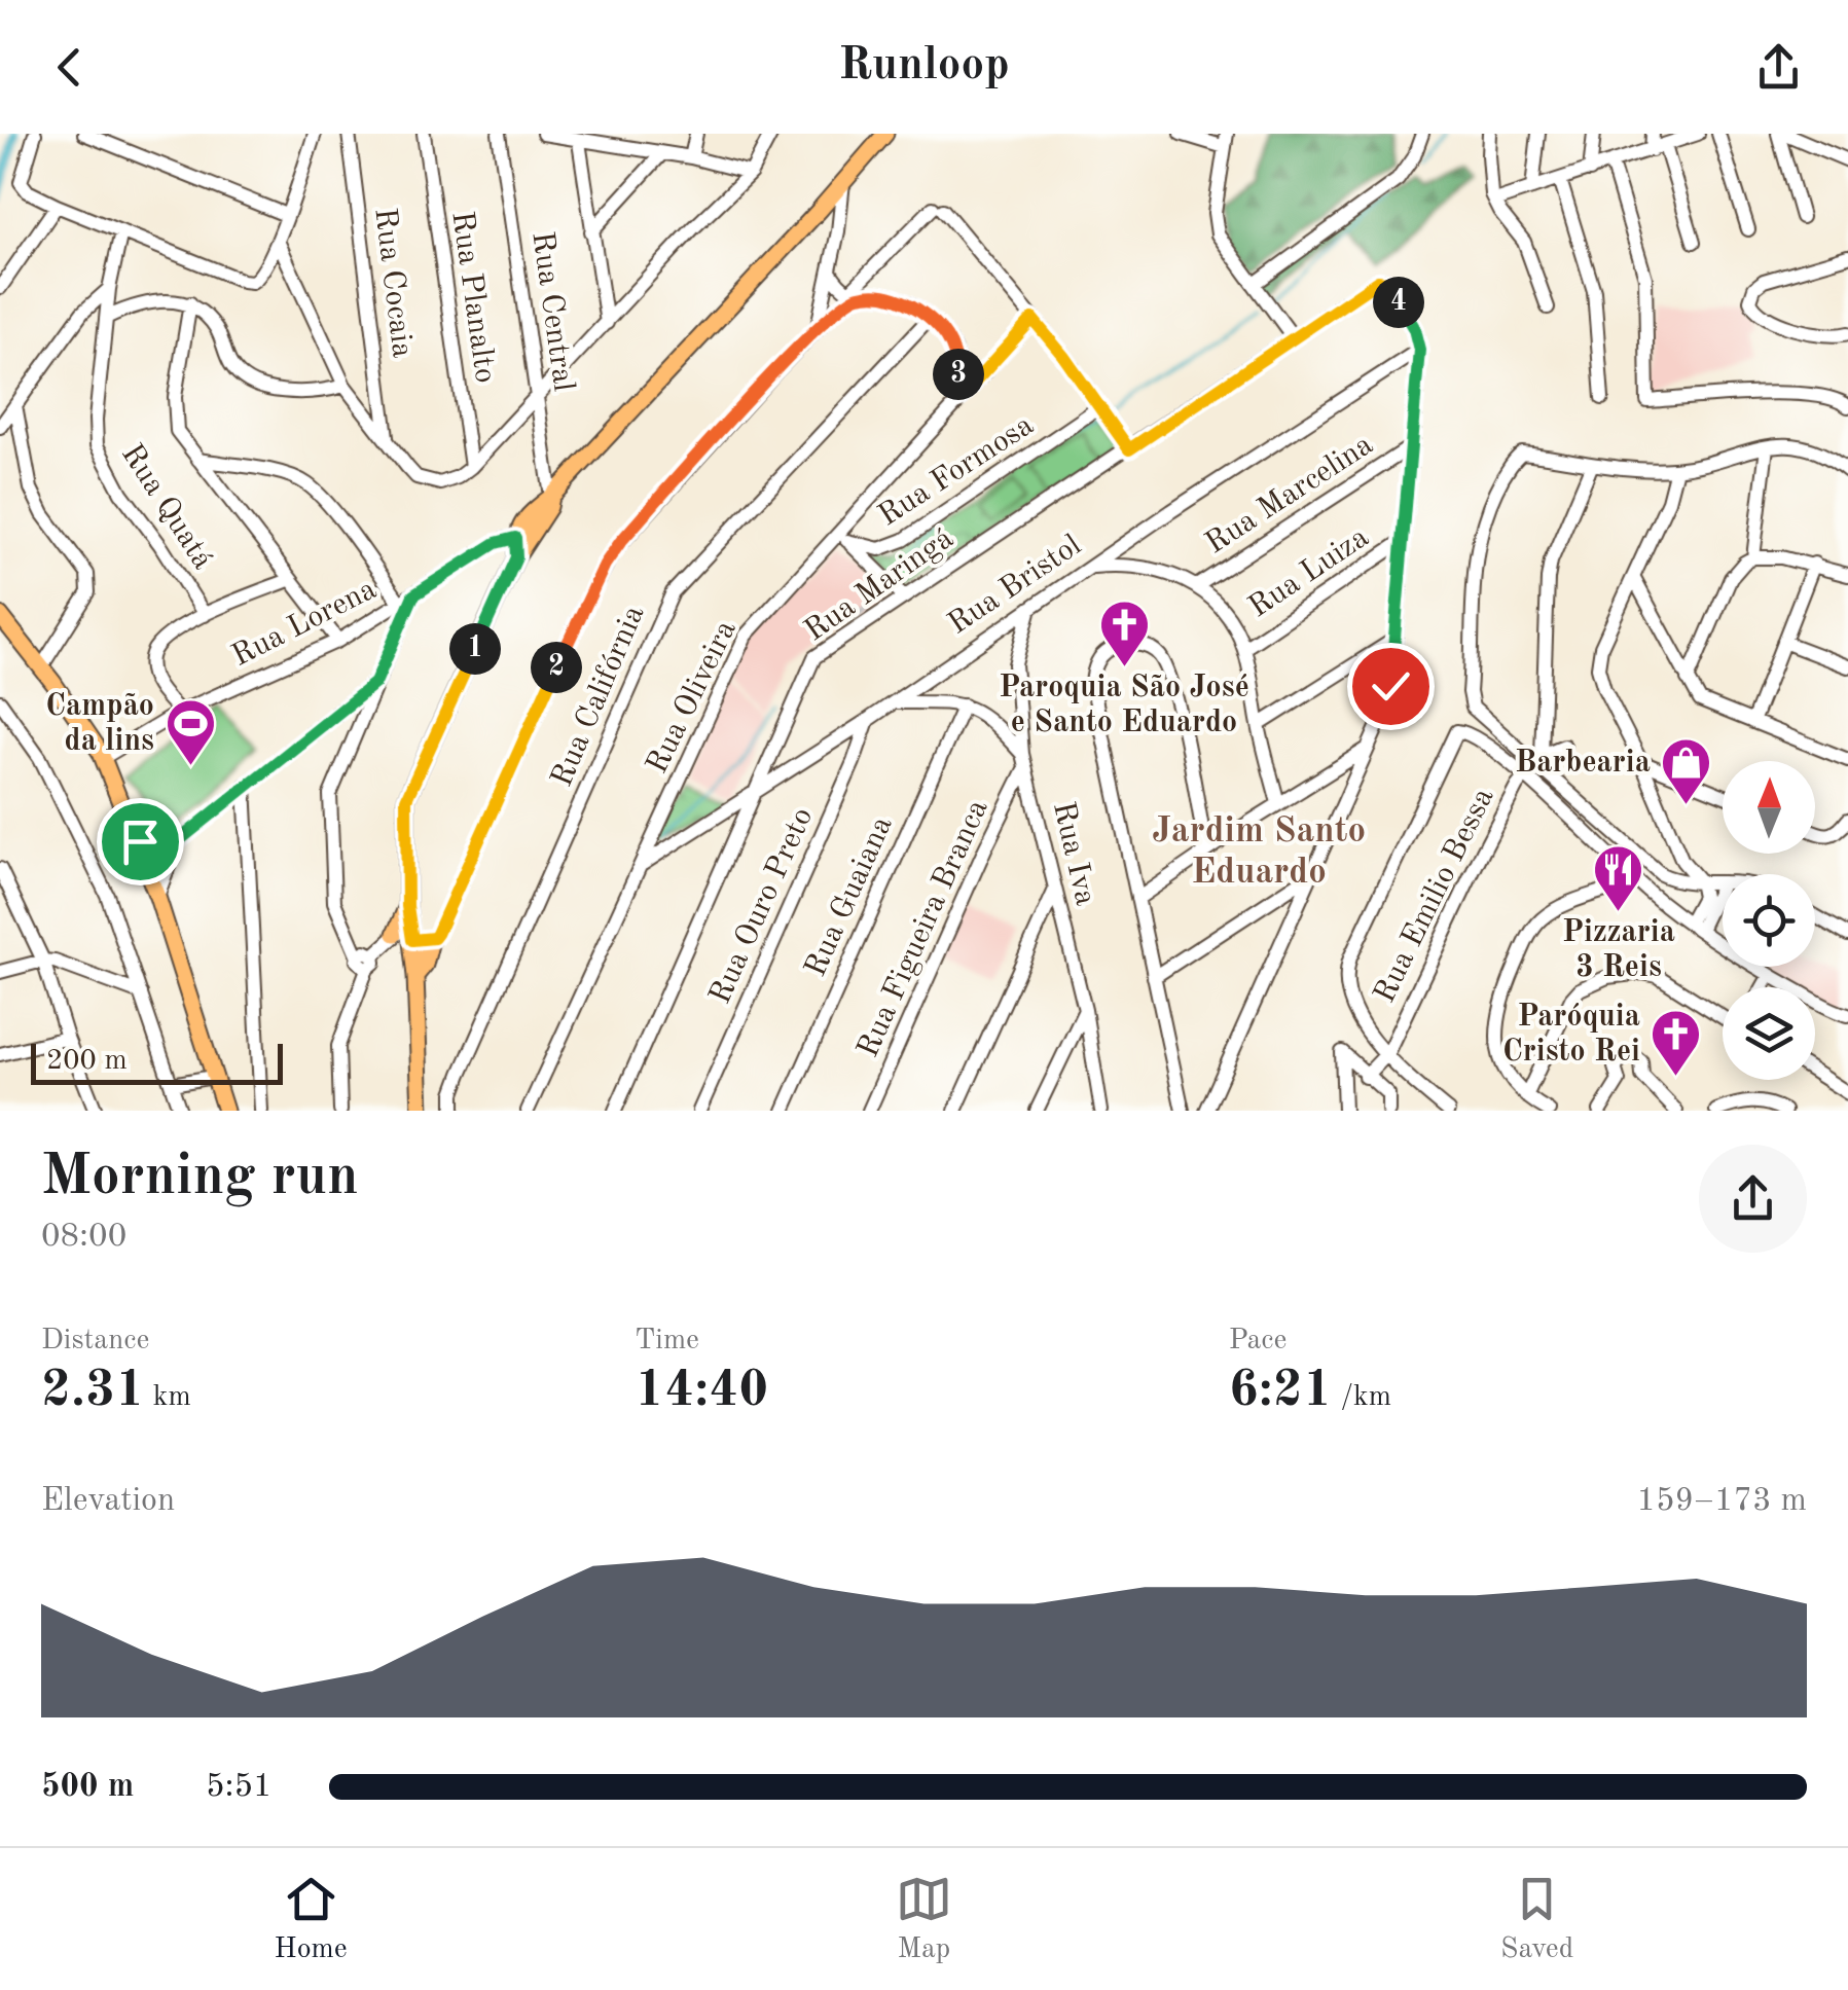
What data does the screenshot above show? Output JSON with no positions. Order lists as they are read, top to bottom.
{
  "streets": {
    "street": [
      "Rua Cocaia",
      "Rua Planalto",
      "Rua Central",
      "Rua Formosa",
      "Rua Marcelina",
      "Rua Quatá",
      "Rua Luiza",
      "Rua Maringá",
      "Rua Bristol",
      "Rua Lorena",
      "Rua Califórnia",
      "Rua Oliveira",
      "Rua Iva",
      "Rua Emilio Bessa",
      "Rua Guaiana",
      "Rua Ouro Preto",
      "Rua Figueira Branca"
    ]
  },
  "crossings": [
    ["Rua Formosa", "Rua Oliveira"],
    ["Rua Quatá", "Rua Lorena"],
    ["Rua Maringá", "Rua Bristol"],
    ["Rua Bristol", "Rua Oliveira"],
    ["Rua Bristol", "Rua Iva"],
    ["Rua Bristol", "Rua Ouro Preto"],
    ["Rua Iva", "Rua Figueira Branca"]
  ],
  "districts": ["Jardim Santo Eduardo"],
  "places": {
    "church": ["Paroquia São José e Santo Eduardo", "Paróquia Cristo Rei"],
    "sports": ["Campão da lins"],
    "shop": ["Barbearia"],
    "restaurant": ["Pizzaria 3 Reis"]
  },
  "scale_bar": "200 m",
  "north": "top",
  "page": {
    "header": "Runloop",
    "pins": [
      "4",
      "3",
      "1",
      "2"
    ],
    "scale": "200 m",
    "heading": ["Morning run", "08:00"],
    "stats": [
      ["Distance", "2.31 km"],
      ["Time", "14:40"],
      ["Pace", "6:21 /km"]
    ],
    "chart": ["Elevation", "159–173 m"],
    "list": [
      {
        "name": "500 m",
        "note": "5:51"
      }
    ],
    "tabs": ["Home", "Map", "Saved"]
  }
}
